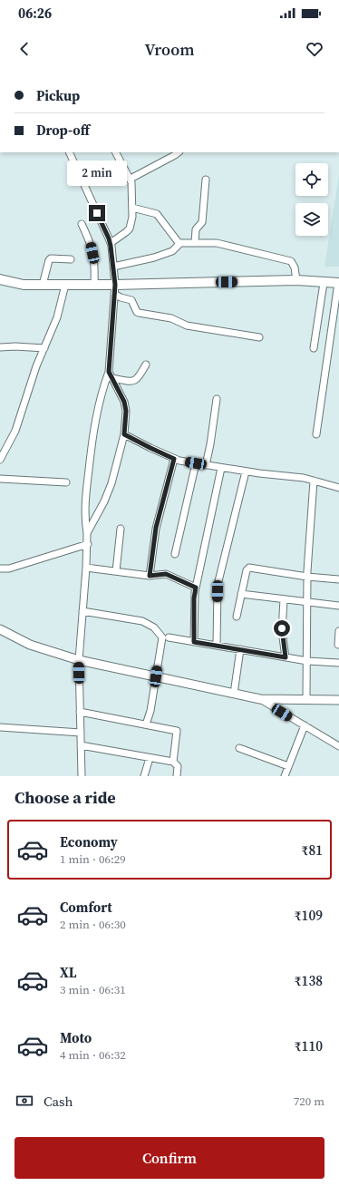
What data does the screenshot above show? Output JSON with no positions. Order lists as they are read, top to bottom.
{
  "page": {
    "status": "06:26",
    "header": "Vroom",
    "banner": ["Pickup", "Drop-off"],
    "bubble": "2 min",
    "heading": "Choose a ride",
    "list": [
      {
        "name": "Economy",
        "note": "1 min · 06:29",
        "value": "₹81"
      },
      {
        "name": "Comfort",
        "note": "2 min · 06:30",
        "value": "₹109"
      },
      {
        "name": "XL",
        "note": "3 min · 06:31",
        "value": "₹138"
      },
      {
        "name": "Moto",
        "note": "4 min · 06:32",
        "value": "₹110"
      }
    ],
    "pay": ["Cash", "720 m"],
    "buttons": "Confirm"
  }
}
